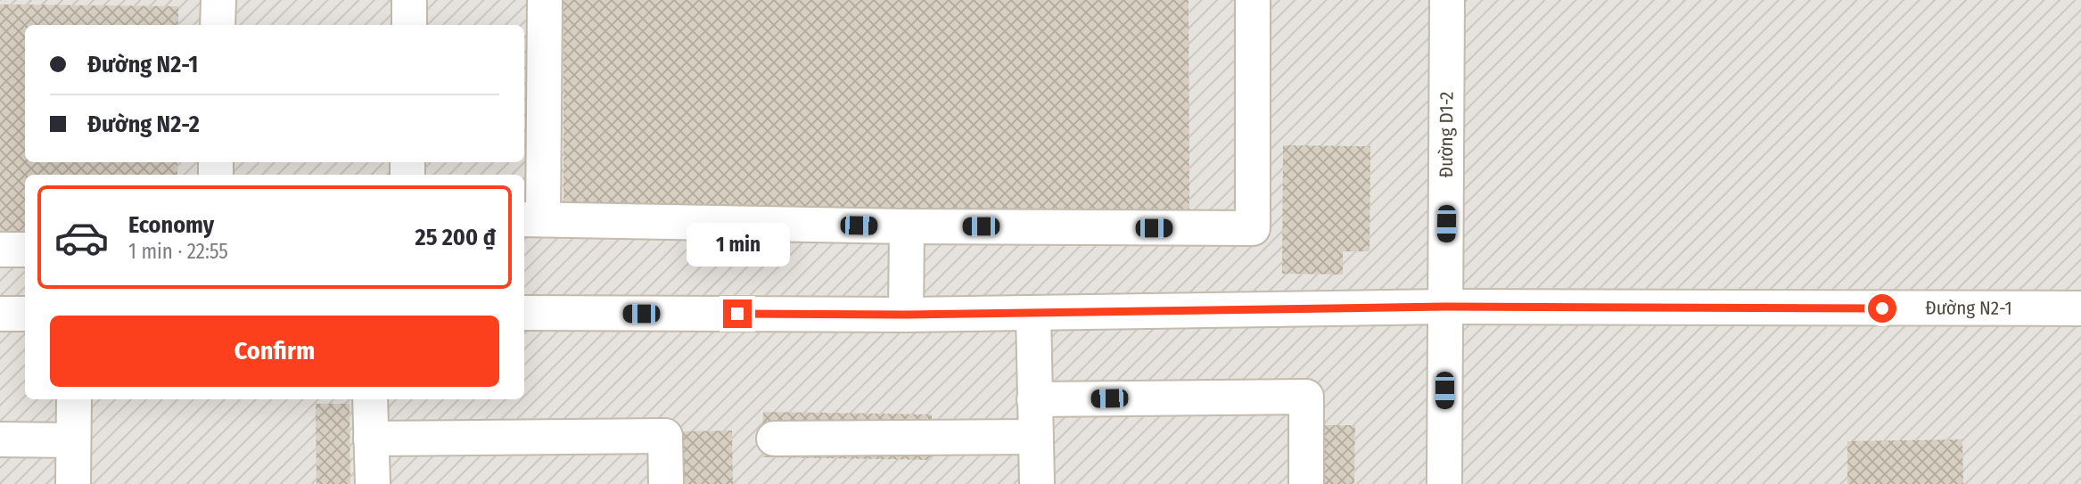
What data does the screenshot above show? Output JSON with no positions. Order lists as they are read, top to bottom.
{
  "streets": {
    "street": ["Đường D1-2", "Đường N2-1"]
  },
  "crossings": [
    ["Đường D1-2", "Đường N2-1"]
  ],
  "page": {
    "banner": ["Đường N2-1", "Đường N2-2"],
    "list": [
      {
        "name": "Economy",
        "note": "1 min · 22:55",
        "value": "25 200 ₫"
      }
    ],
    "bubble": "1 min",
    "buttons": "Confirm"
  }
}
